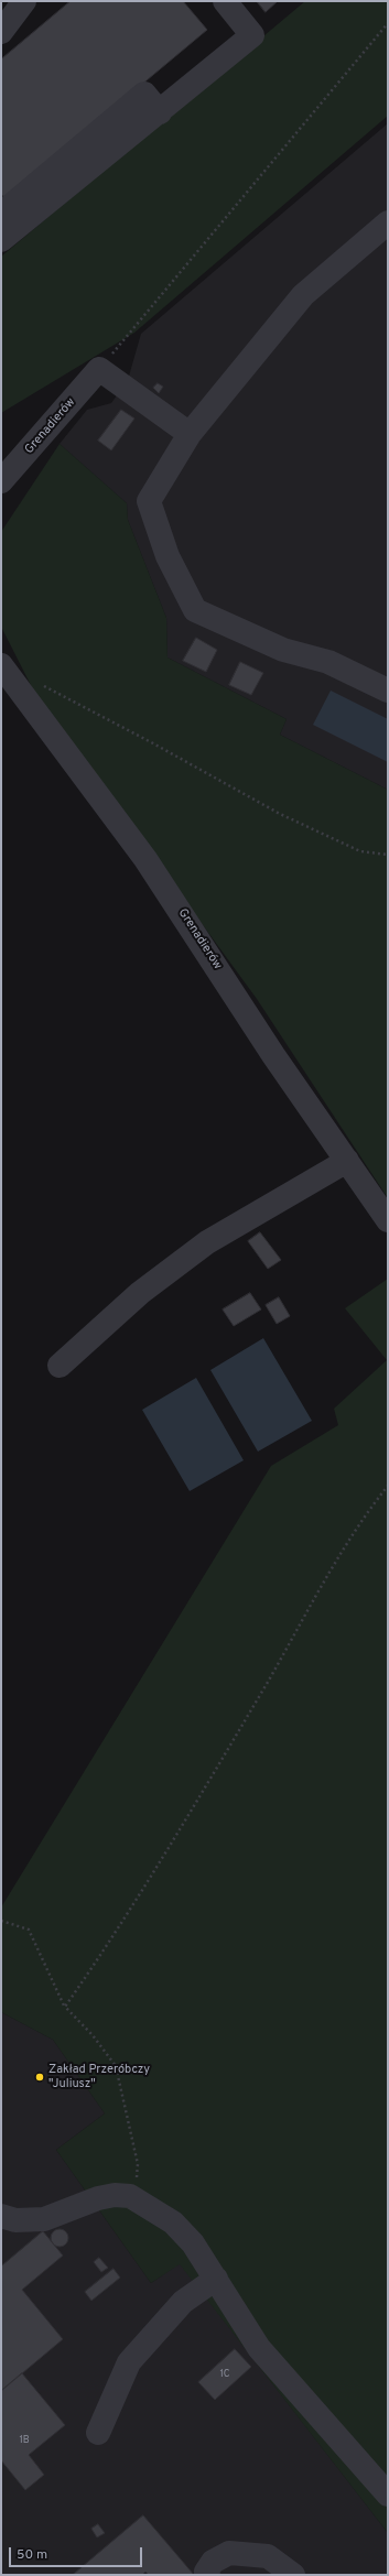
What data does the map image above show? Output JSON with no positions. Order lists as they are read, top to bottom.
{
  "streets": {
    "street": ["Grenadierów"]
  },
  "places": ["Zakład Przeróbczy \"Juliusz\""],
  "house_numbers": ["1C", "1B"],
  "scale_bar": "50 m"
}
